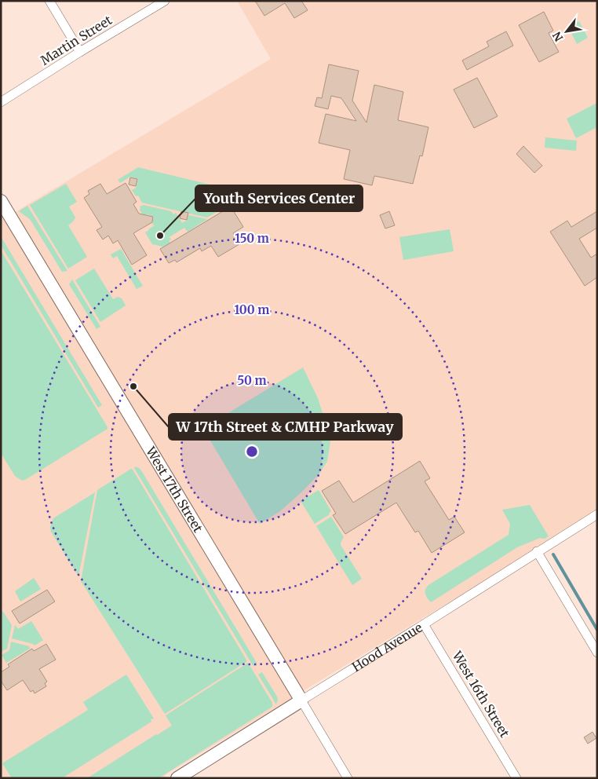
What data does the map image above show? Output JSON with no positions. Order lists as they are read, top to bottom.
{
  "streets": {
    "street": [
      "Martin Street",
      "West 17th Street",
      "Hood Avenue",
      "West 16th Street"
    ]
  },
  "crossings": [
    ["West 17th Street", "Hood Avenue"],
    ["Hood Avenue", "West 16th Street"]
  ],
  "places": ["Youth Services Center", "W 17th Street & CMHP Parkway"],
  "north": "bottom left",
  "rings": ["150 m", "100 m", "50 m"]
}
